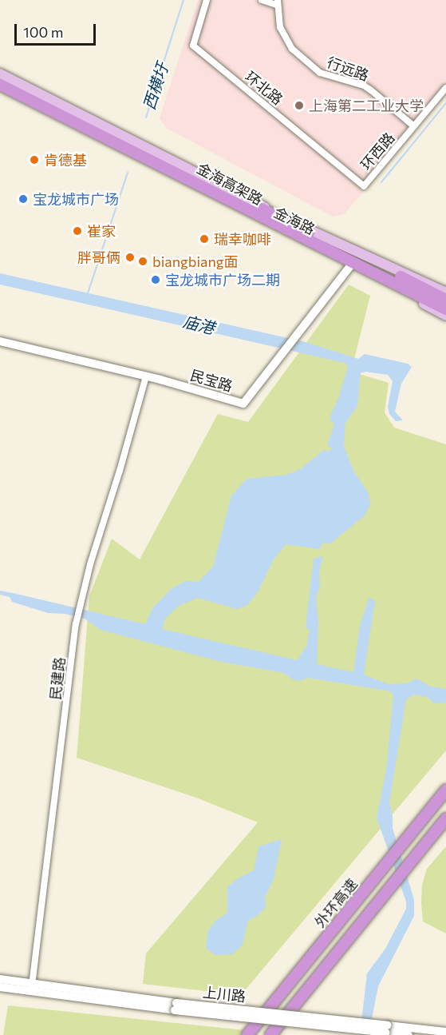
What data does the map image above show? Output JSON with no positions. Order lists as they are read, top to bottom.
{
  "streets": {
    "highway": ["金海高架路", "外环高速"],
    "main road": ["金海路"],
    "street": [
      "行远路",
      "环北路",
      "环西路",
      "民宝路",
      "民建路",
      "上川路"
    ]
  },
  "crossings": [
    ["行远路", "环西路"],
    ["环北路", "环西路"],
    ["金海路", "民宝路"],
    ["民宝路", "民建路"],
    ["民建路", "上川路"]
  ],
  "water": ["西横圩", "庙港"],
  "places": [
    "上海第二工业大学",
    "肯德基",
    "宝龙城市广场",
    "崔家",
    "瑞幸咖啡",
    "胖哥俩",
    "biangbiang面",
    "宝龙城市广场二期"
  ],
  "scale_bar": "100 m"
}
